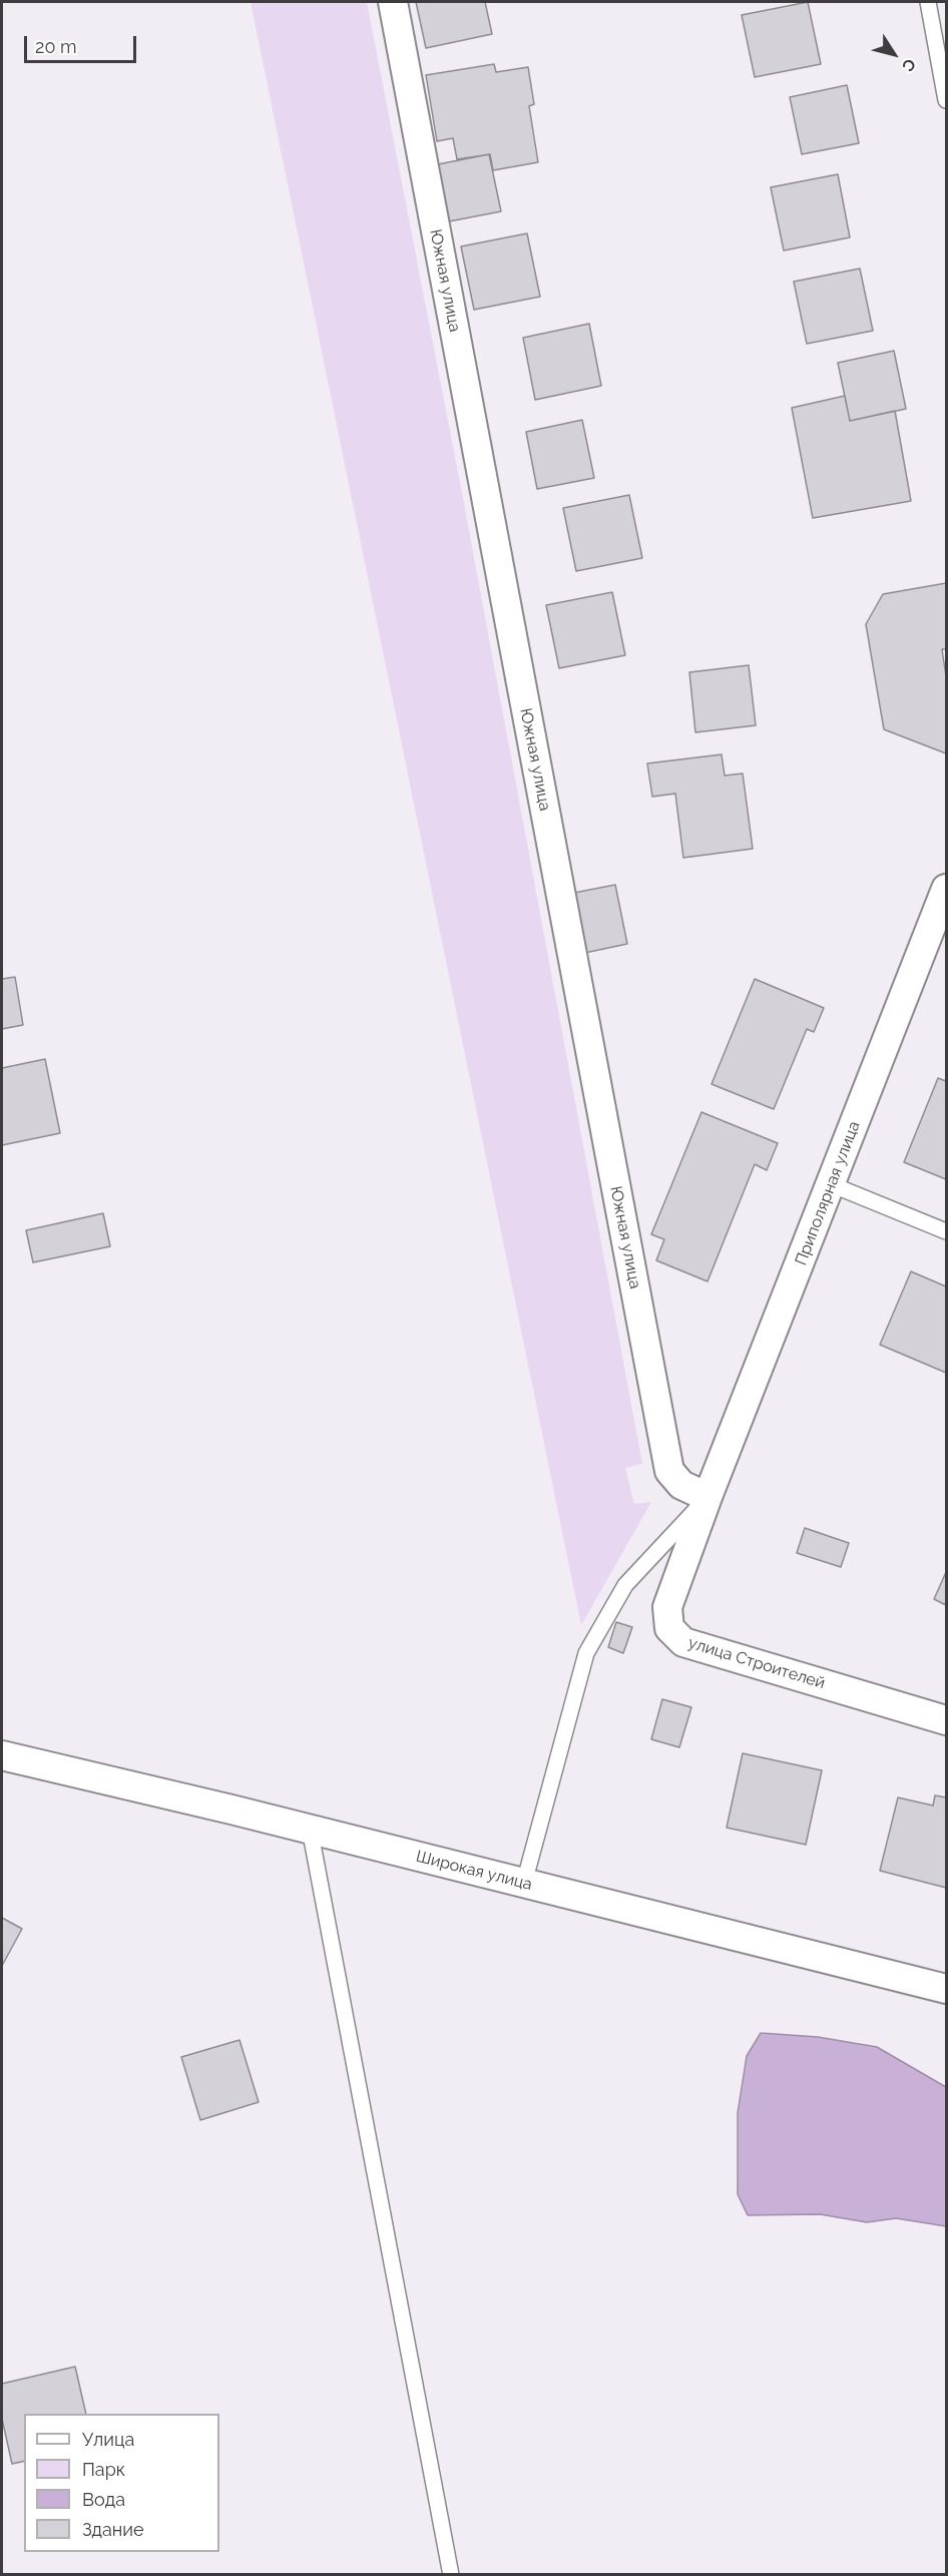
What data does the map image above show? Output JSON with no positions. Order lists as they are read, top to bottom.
{
  "streets": {
    "street": [
      "Южная улица",
      "Приполярная улица",
      "улица Строителей",
      "Широкая улица"
    ]
  },
  "crossings": [
    ["Южная улица", "Приполярная улица"],
    ["Южная улица", "улица Строителей"],
    ["Приполярная улица", "улица Строителей"]
  ],
  "legend": [
    "Улица",
    "Парк",
    "Вода",
    "Здание"
  ],
  "scale_bar": "20 m",
  "north": "bottom right"
}
